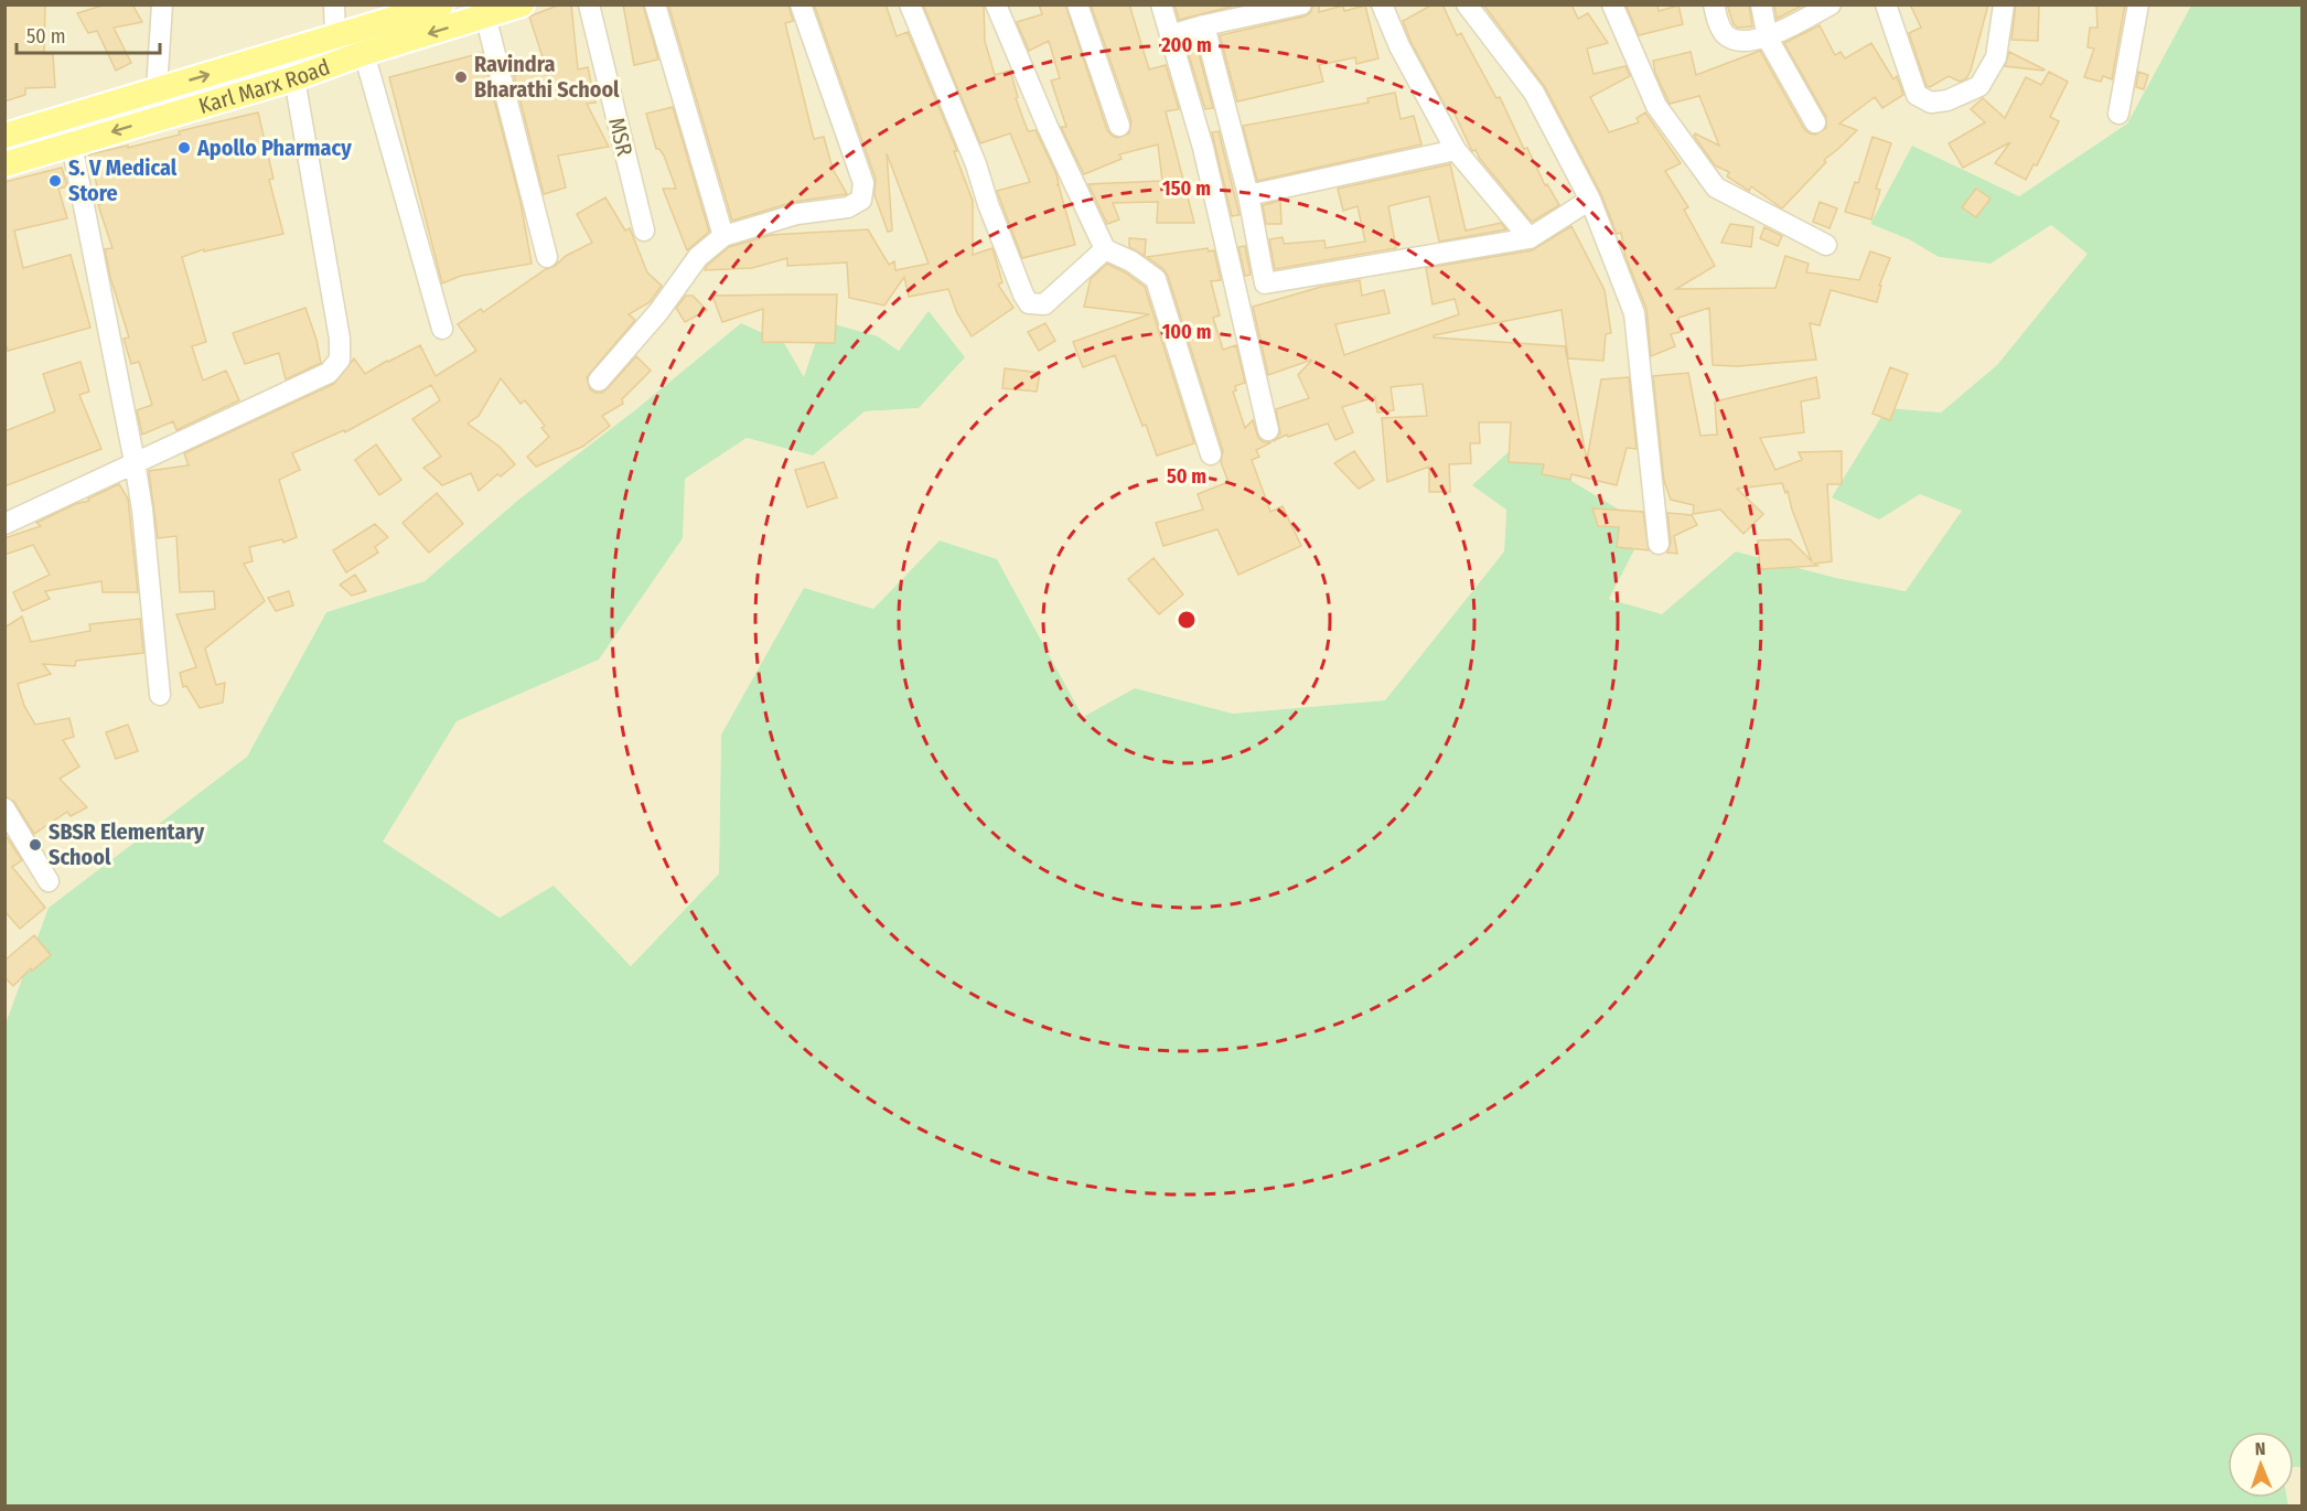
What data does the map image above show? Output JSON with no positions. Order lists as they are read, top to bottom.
{
  "streets": {
    "main road": ["Karl Marx Road"],
    "street": ["MSR"]
  },
  "places": [
    "Ravindra Bharathi School",
    "Apollo Pharmacy",
    "S. V Medical Store",
    "SBSR Elementary School"
  ],
  "scale_bar": "50 m",
  "north": "top",
  "rings": [
    "200 m",
    "150 m",
    "100 m",
    "50 m"
  ]
}
